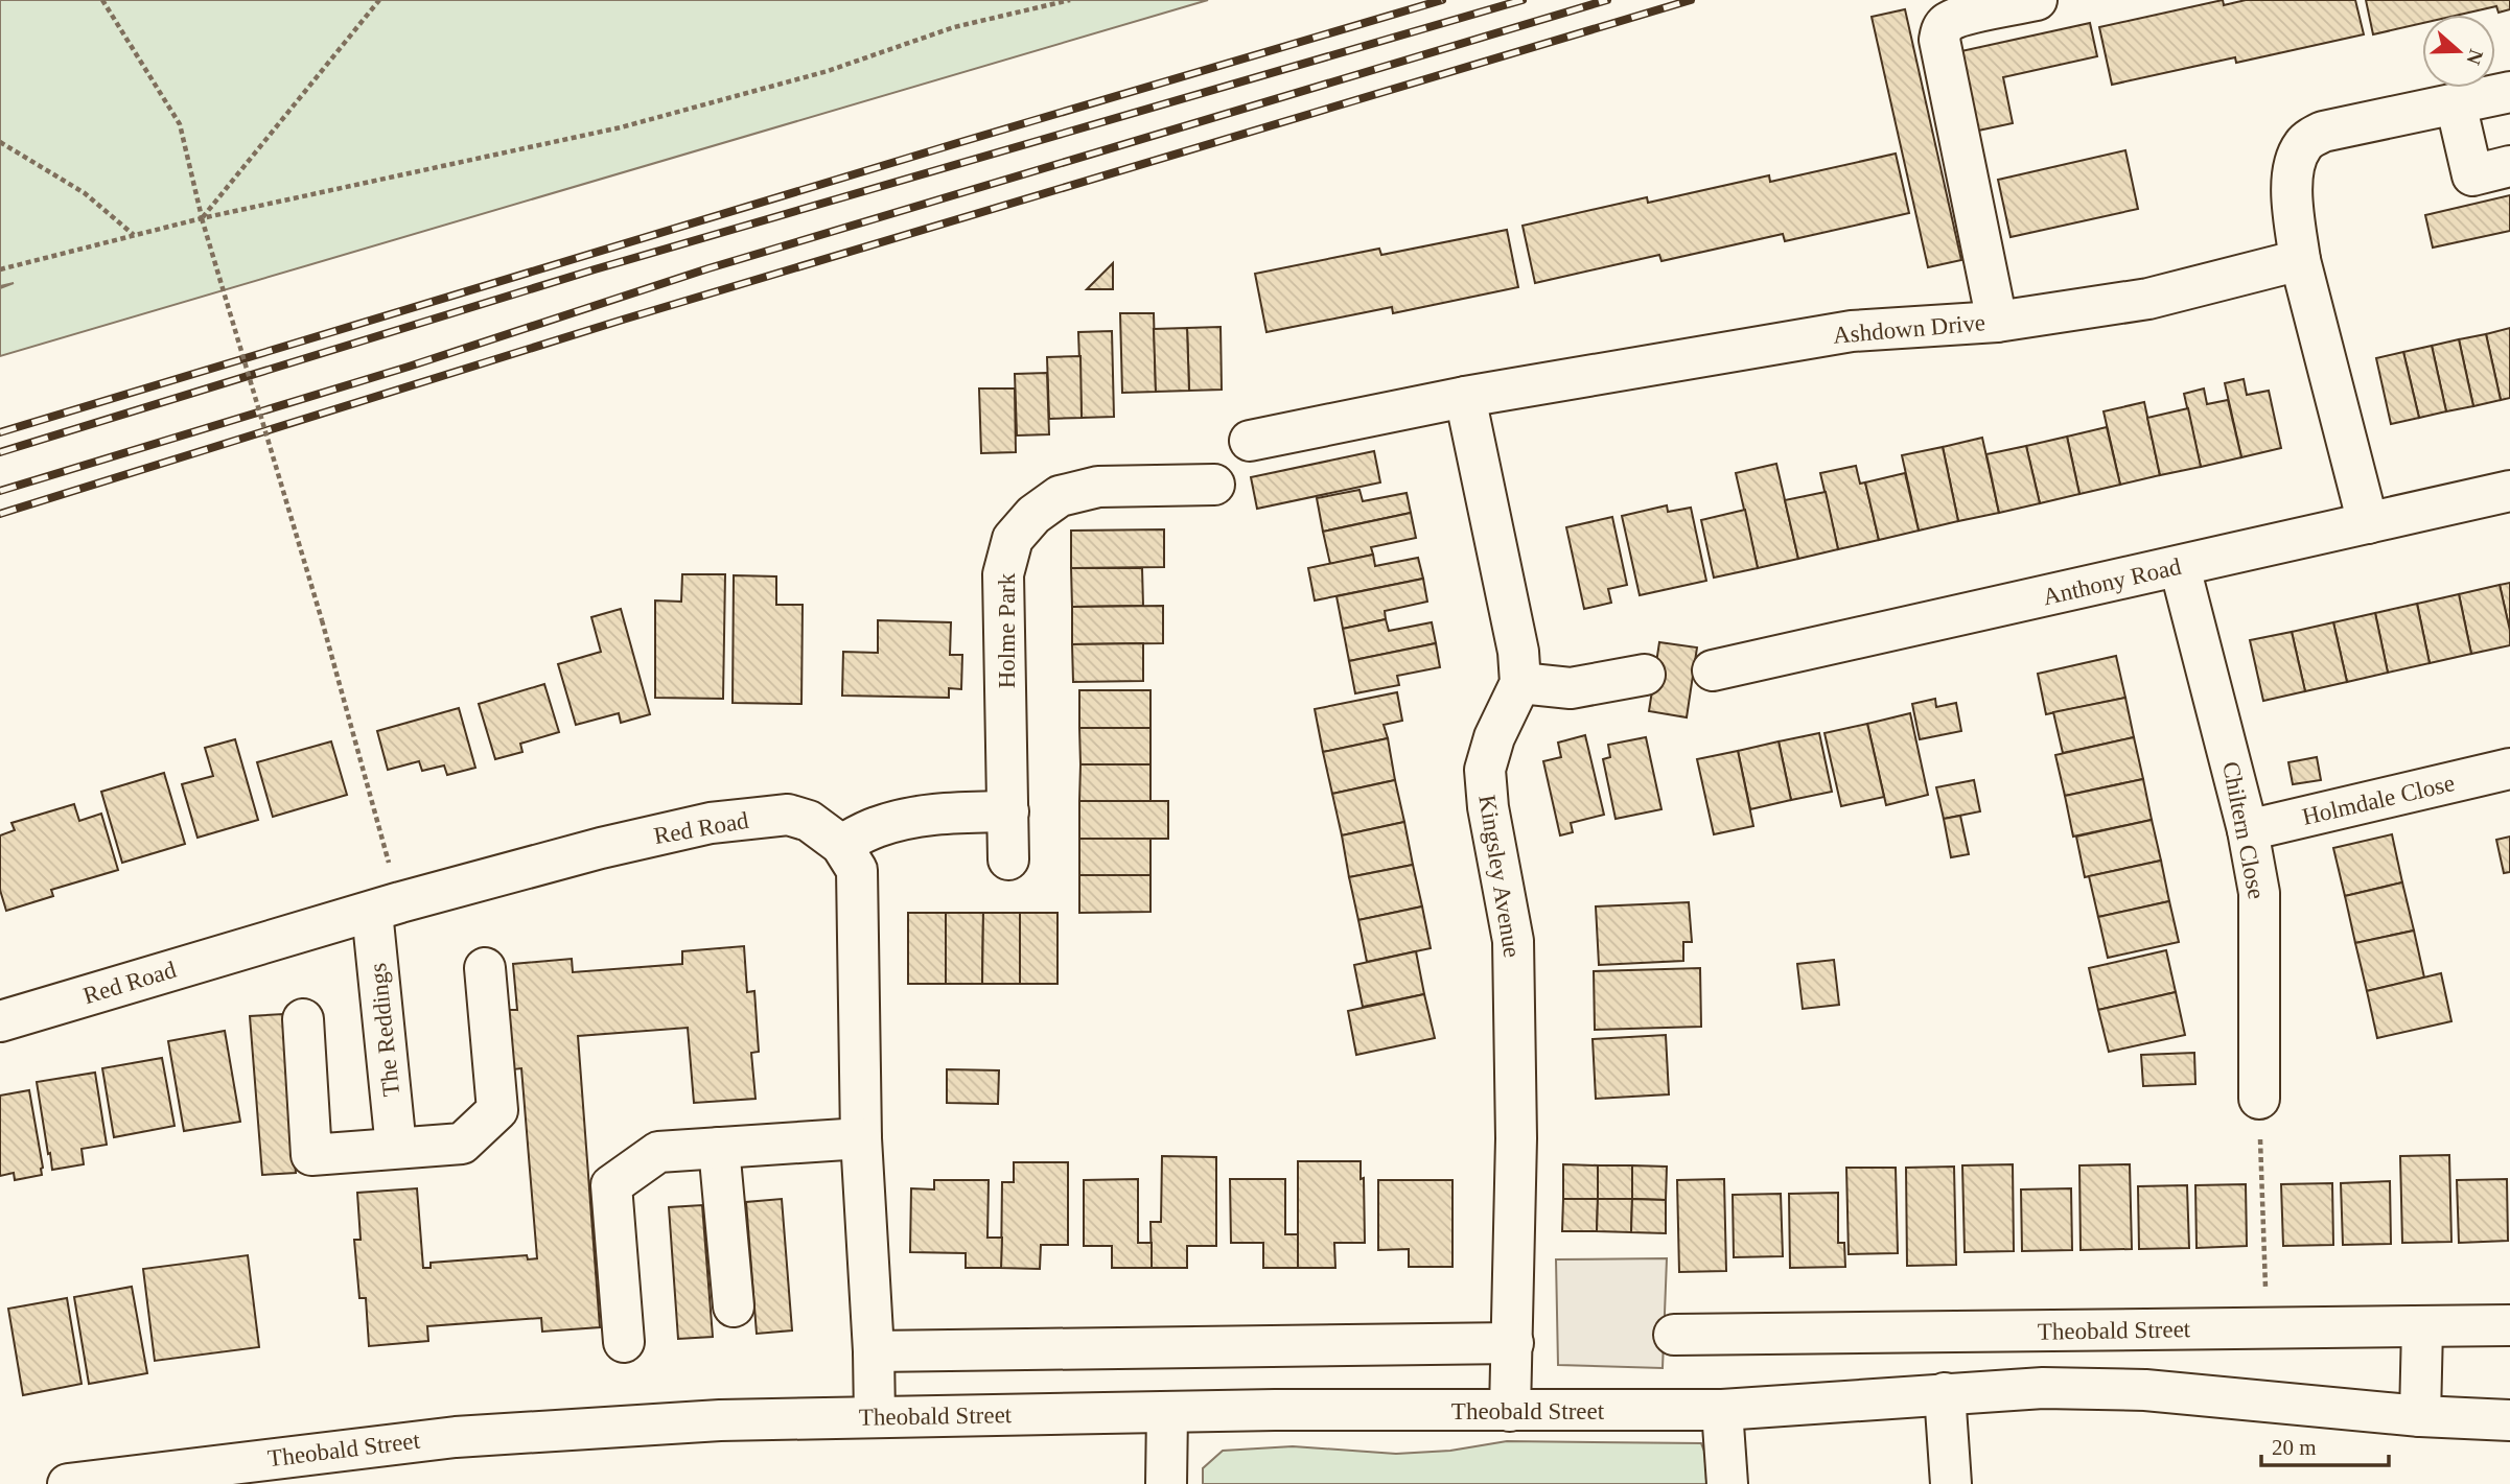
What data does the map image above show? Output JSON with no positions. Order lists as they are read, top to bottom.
{
  "streets": {
    "street": [
      "Ashdown Drive",
      "Anthony Road",
      "Holme Park",
      "Holmdale Close",
      "Red Road",
      "Chiltern Close",
      "Kingsley Avenue",
      "The Reddings",
      "Theobald Street"
    ]
  },
  "crossings": [
    ["Anthony Road", "Chiltern Close"],
    ["Holmdale Close", "Chiltern Close"],
    ["Red Road", "The Reddings"],
    ["Red Road", "Theobald Street"],
    ["Kingsley Avenue", "Theobald Street"]
  ],
  "scale_bar": "20 m",
  "north": "right"
}
